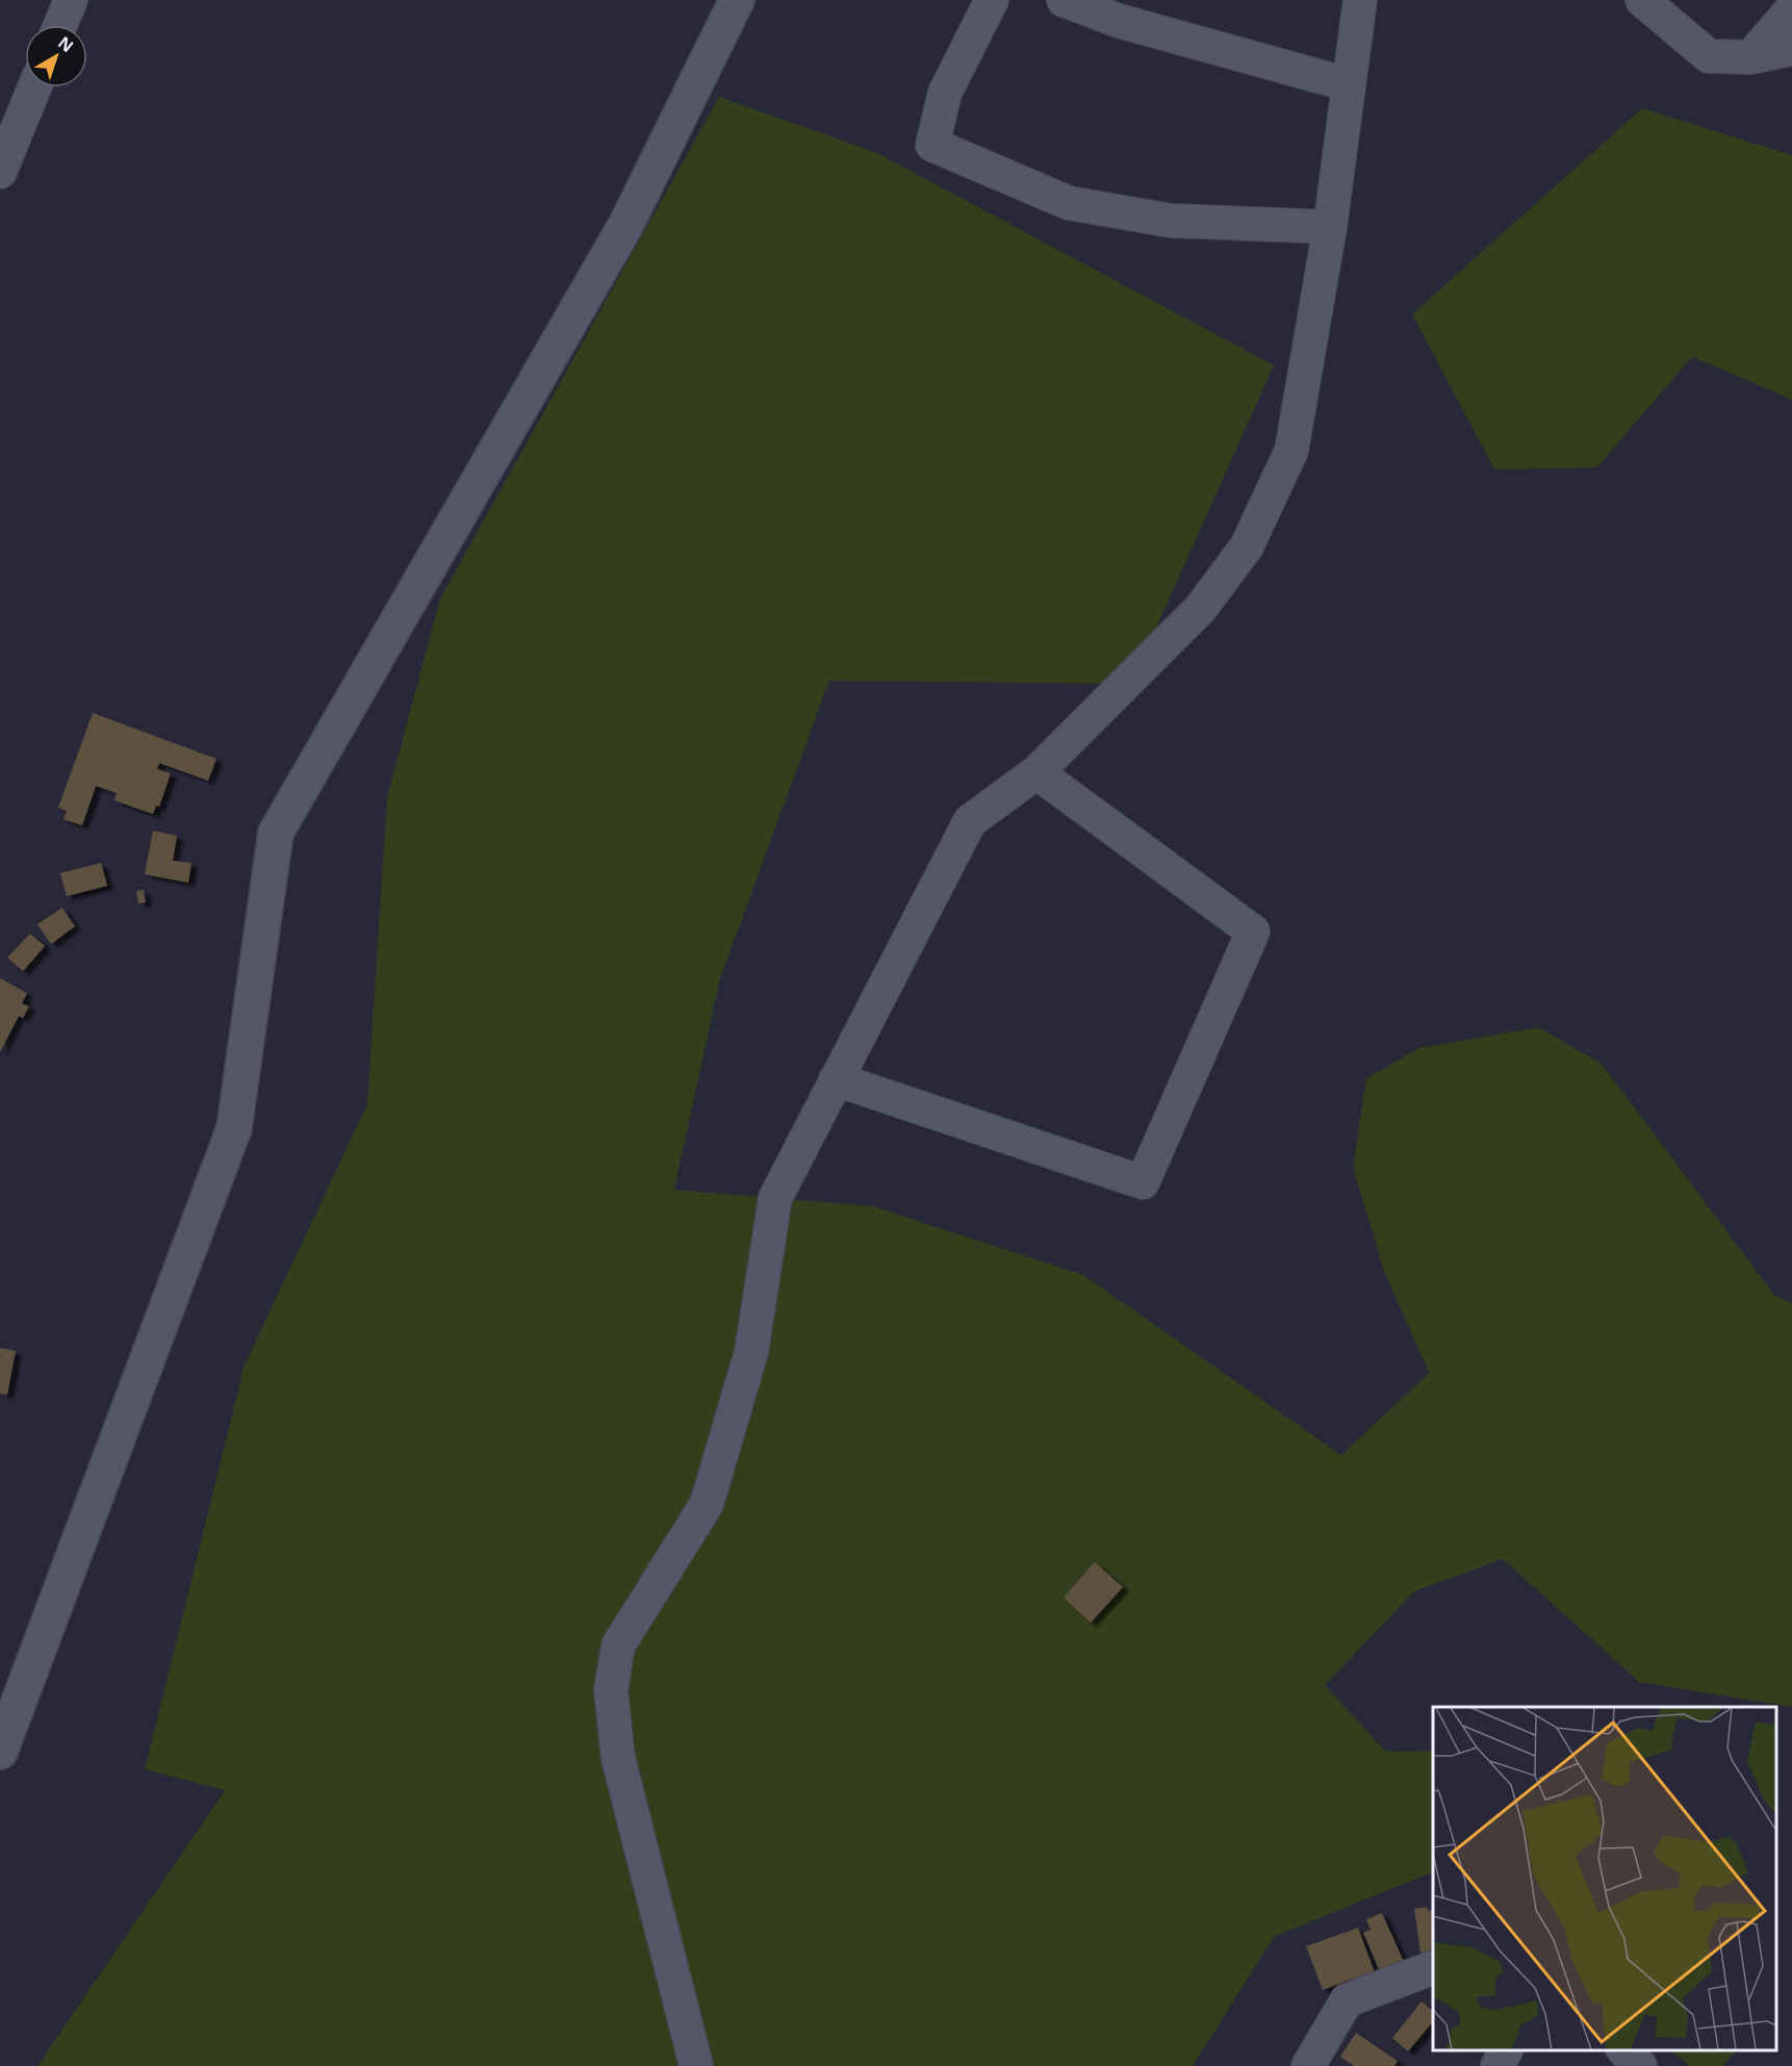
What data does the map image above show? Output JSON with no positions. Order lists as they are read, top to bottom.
{
  "north": "top right"
}
